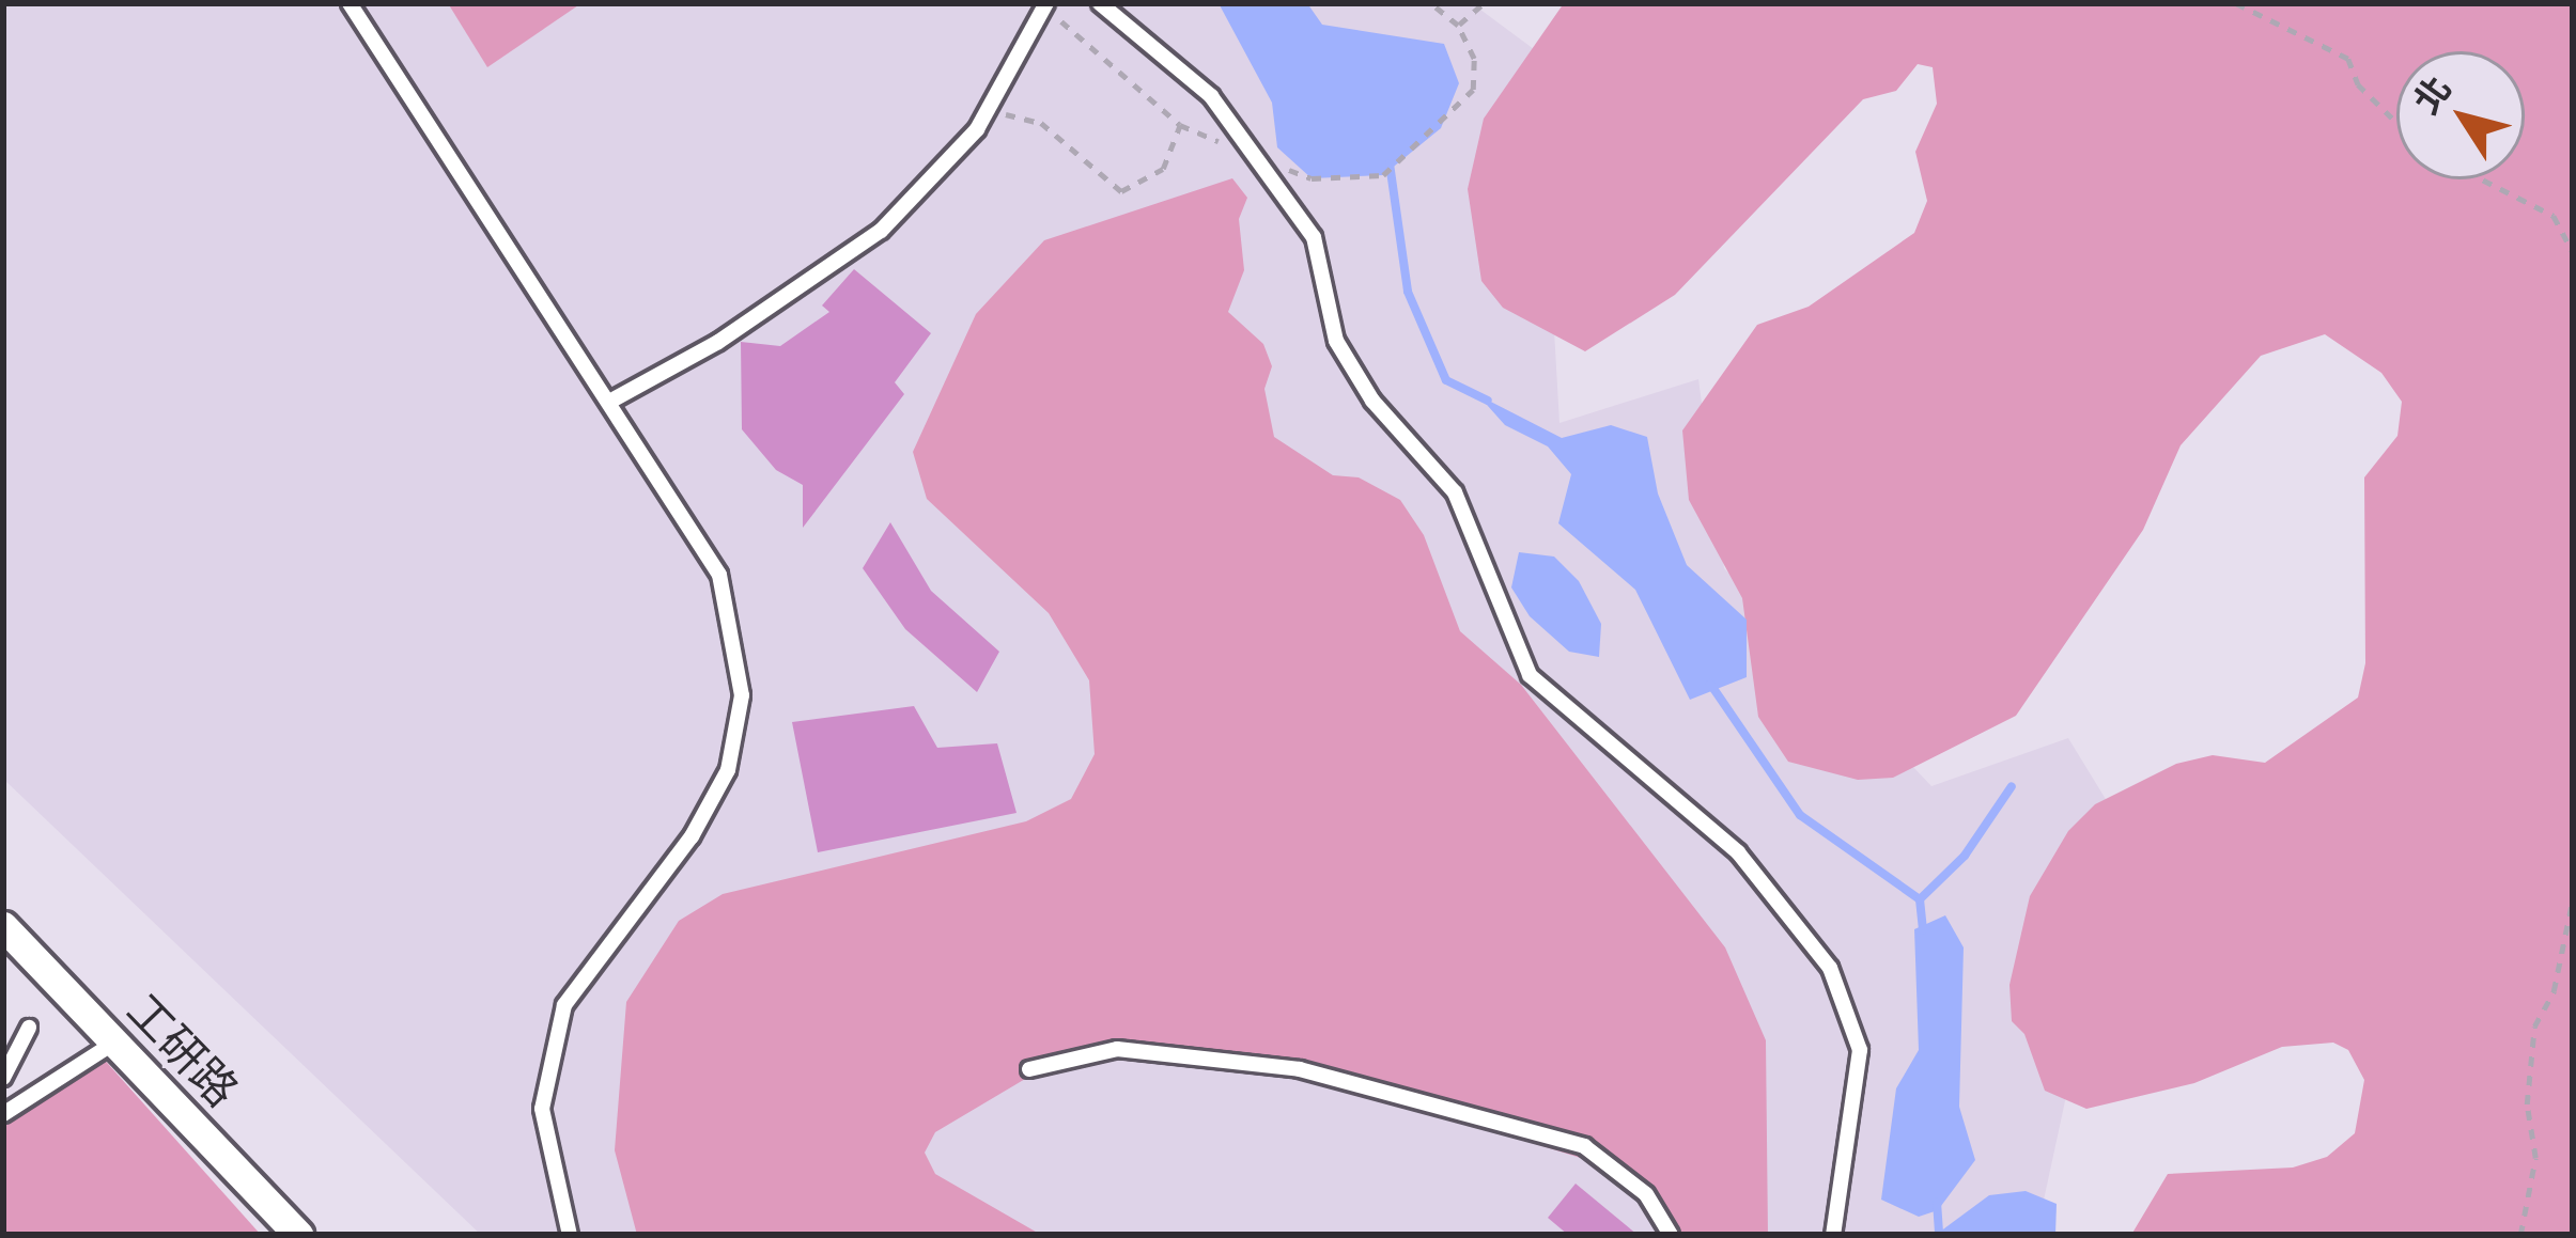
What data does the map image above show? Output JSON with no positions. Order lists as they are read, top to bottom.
{
  "streets": {
    "street": ["工研路"]
  },
  "north": "top left"
}
